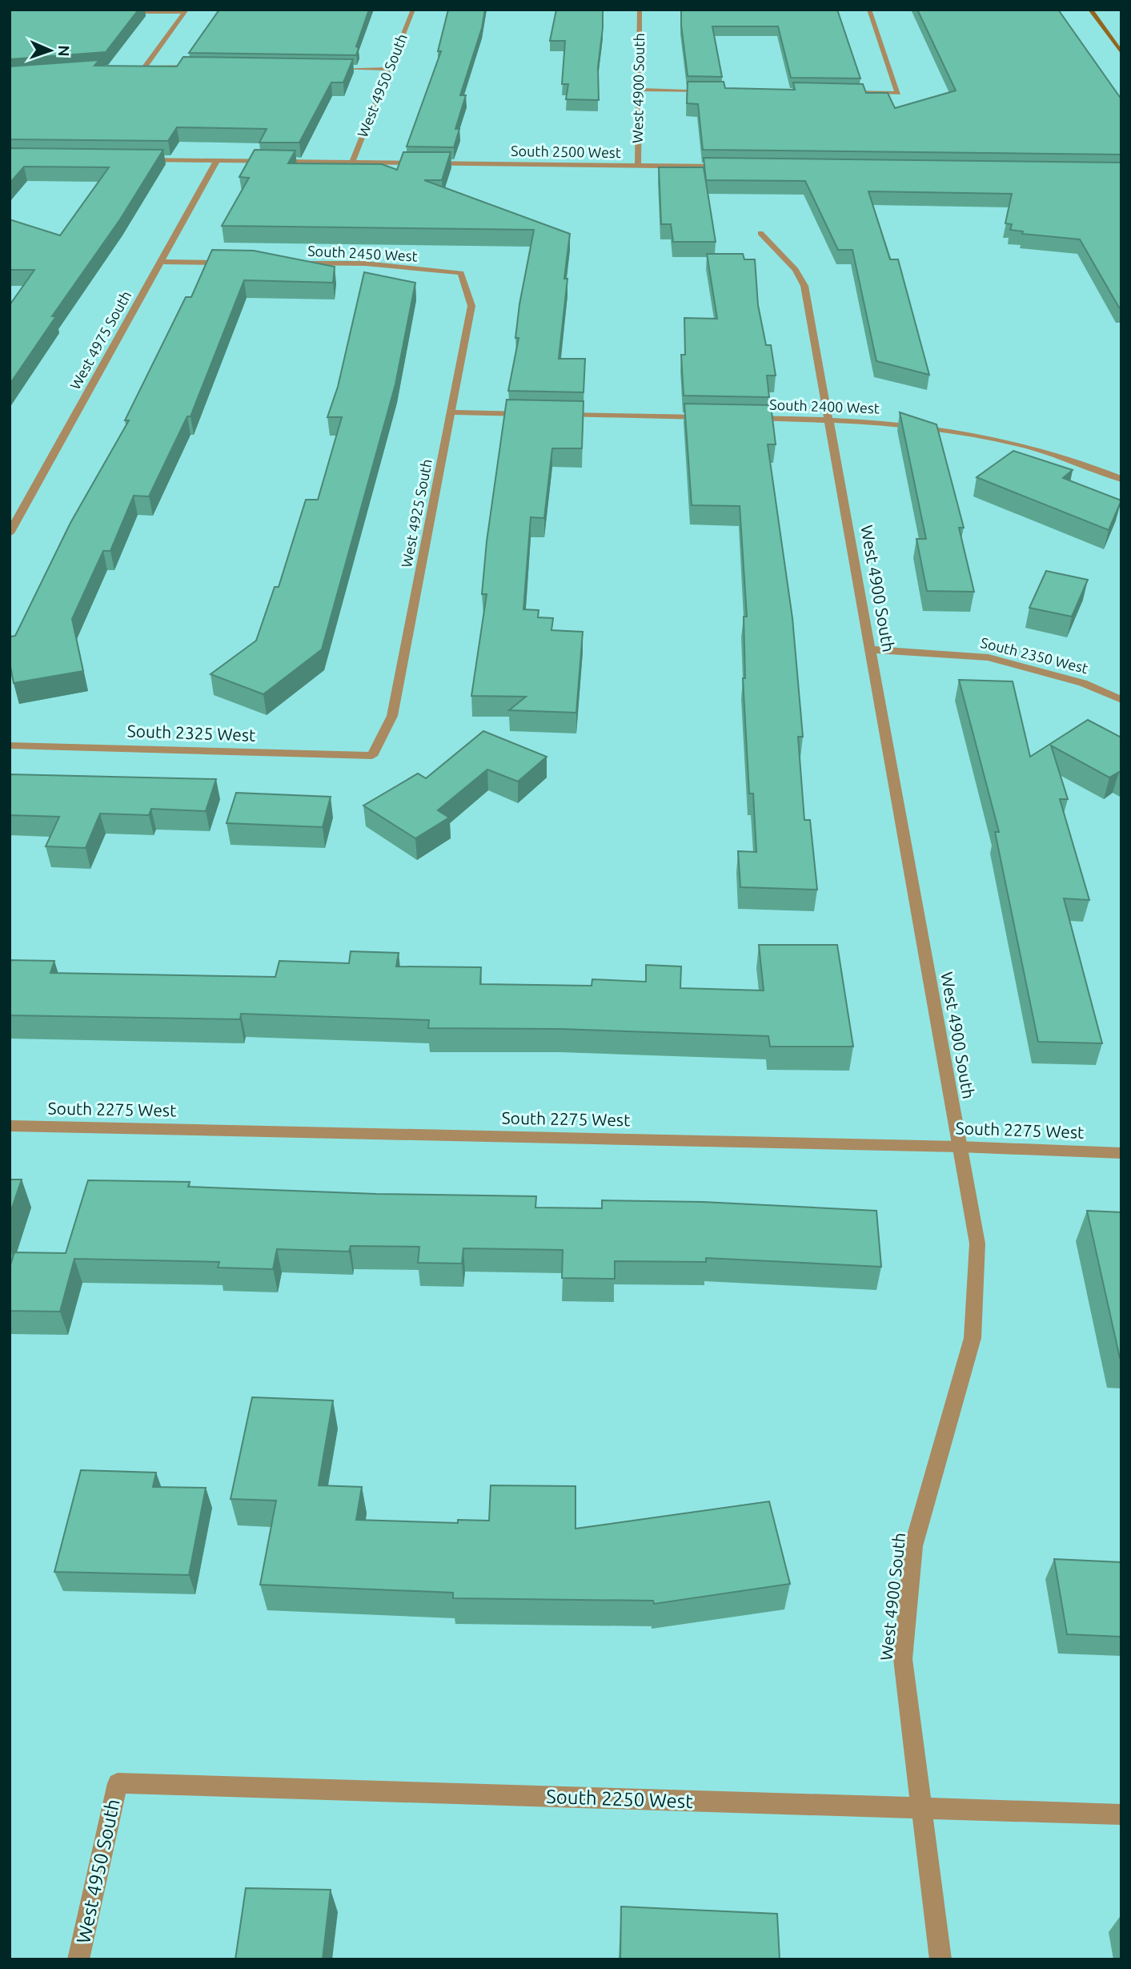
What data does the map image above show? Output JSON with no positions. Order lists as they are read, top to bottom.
{
  "streets": {
    "street": [
      "West 4950 South",
      "West 4900 South",
      "South 2500 West",
      "South 2450 West",
      "West 4975 South",
      "South 2400 West",
      "West 4925 South",
      "South 2350 West",
      "South 2325 West",
      "South 2275 West",
      "South 2250 West"
    ]
  },
  "crossings": [
    ["West 4950 South", "South 2500 West"],
    ["West 4950 South", "South 2250 West"],
    ["West 4900 South", "South 2500 West"],
    ["West 4900 South", "South 2400 West"],
    ["West 4900 South", "South 2350 West"],
    ["West 4900 South", "South 2275 West"],
    ["West 4900 South", "South 2250 West"],
    ["South 2500 West", "West 4975 South"],
    ["South 2450 West", "West 4925 South"],
    ["West 4925 South", "South 2325 West"]
  ],
  "north": "right"
}
